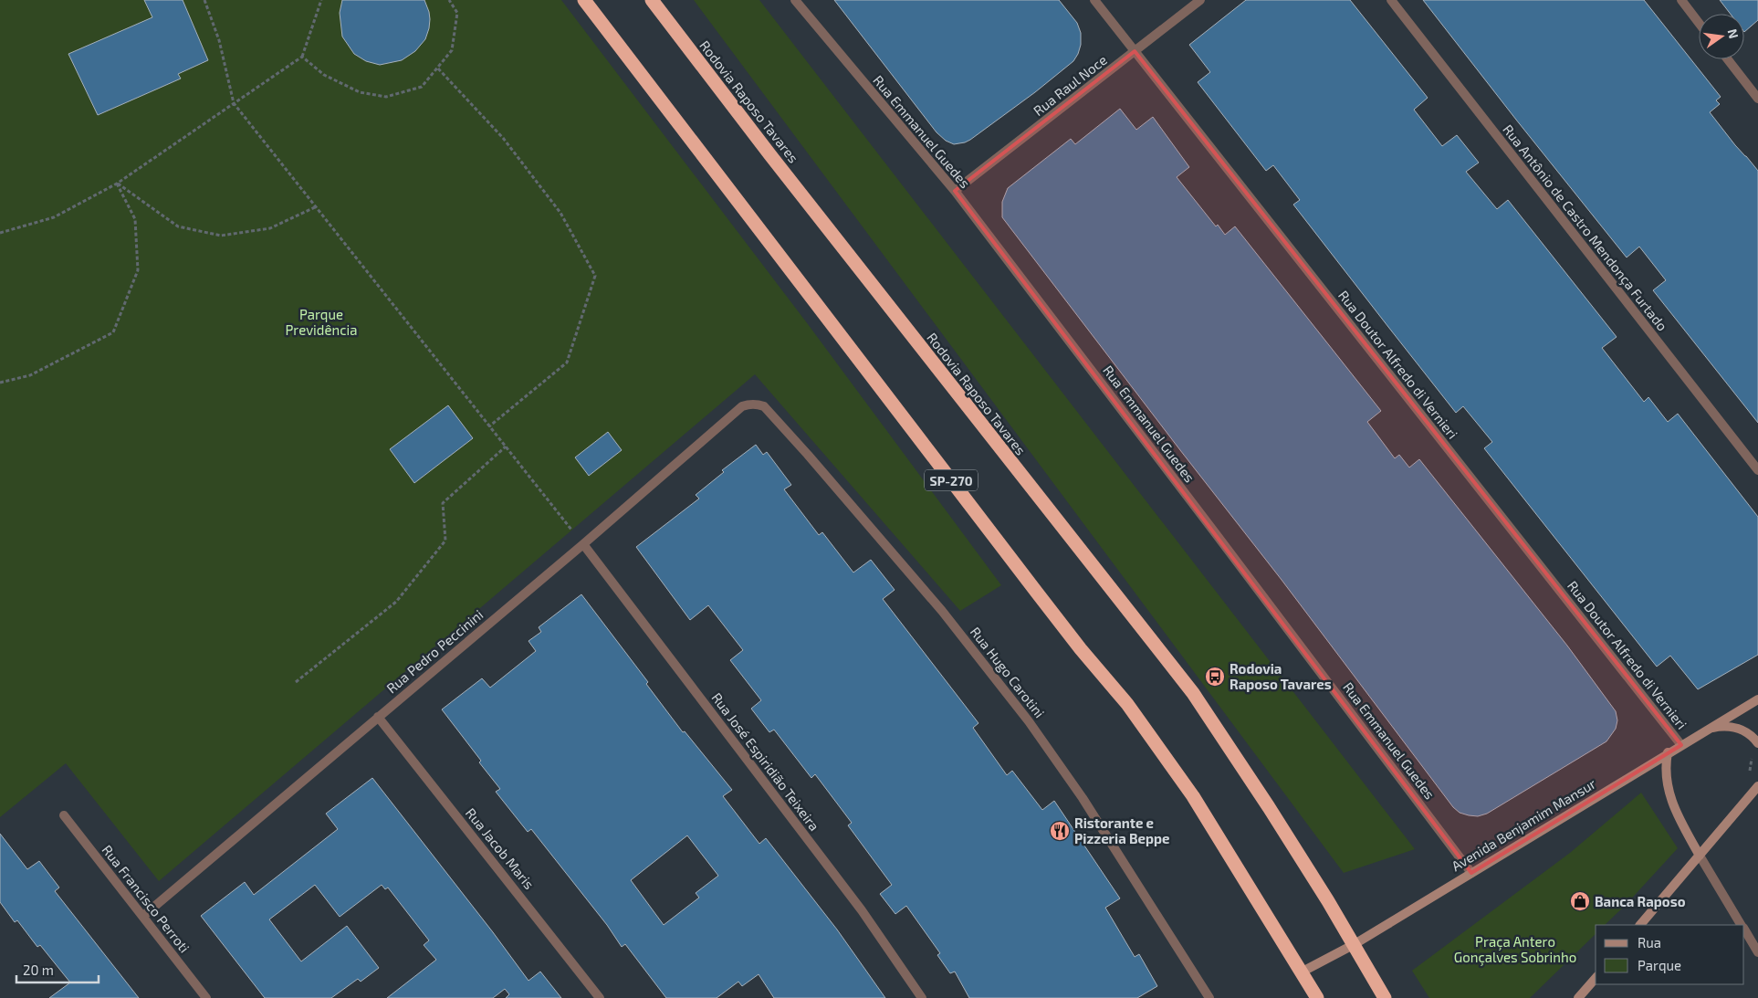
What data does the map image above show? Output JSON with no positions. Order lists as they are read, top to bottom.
{
  "streets": {
    "highway": ["Rodovia Raposo Tavares", "SP-270"],
    "main road": ["Avenida Benjamim Mansur"],
    "street": [
      "Rua Raul Noce",
      "Rua Emmanuel Guedes",
      "Rua Antônio de Castro Mendonça Furtado",
      "Rua Doutor Alfredo di Vernieri",
      "Rua Pedro Peccinini",
      "Rua Hugo Carotini",
      "Rua José Espiridião Teixeira",
      "Rua Jacob Maris",
      "Rua Francisco Perroti"
    ]
  },
  "crossings": [
    ["Rua Raul Noce", "Rua Emmanuel Guedes"],
    ["Rua Raul Noce", "Rua Doutor Alfredo di Vernieri"],
    ["Rodovia Raposo Tavares", "Avenida Benjamim Mansur"],
    ["Rua Emmanuel Guedes", "Avenida Benjamim Mansur"],
    ["Rua Doutor Alfredo di Vernieri", "Avenida Benjamim Mansur"],
    ["SP-270", "Avenida Benjamim Mansur"],
    ["Rua Pedro Peccinini", "Rua Hugo Carotini"],
    ["Rua Pedro Peccinini", "Rua José Espiridião Teixeira"],
    ["Rua Pedro Peccinini", "Rua Jacob Maris"],
    ["Rua Pedro Peccinini", "Rua Francisco Perroti"]
  ],
  "parks": ["Parque Previdência", "Praça Antero Gonçalves Sobrinho"],
  "places": {
    "bus stop": ["Rodovia Raposo Tavares"],
    "restaurant": ["Ristorante e Pizzeria Beppe"],
    "shop": ["Banca Raposo"]
  },
  "legend": ["Rua", "Parque"],
  "scale_bar": "20 m",
  "north": "right"
}
